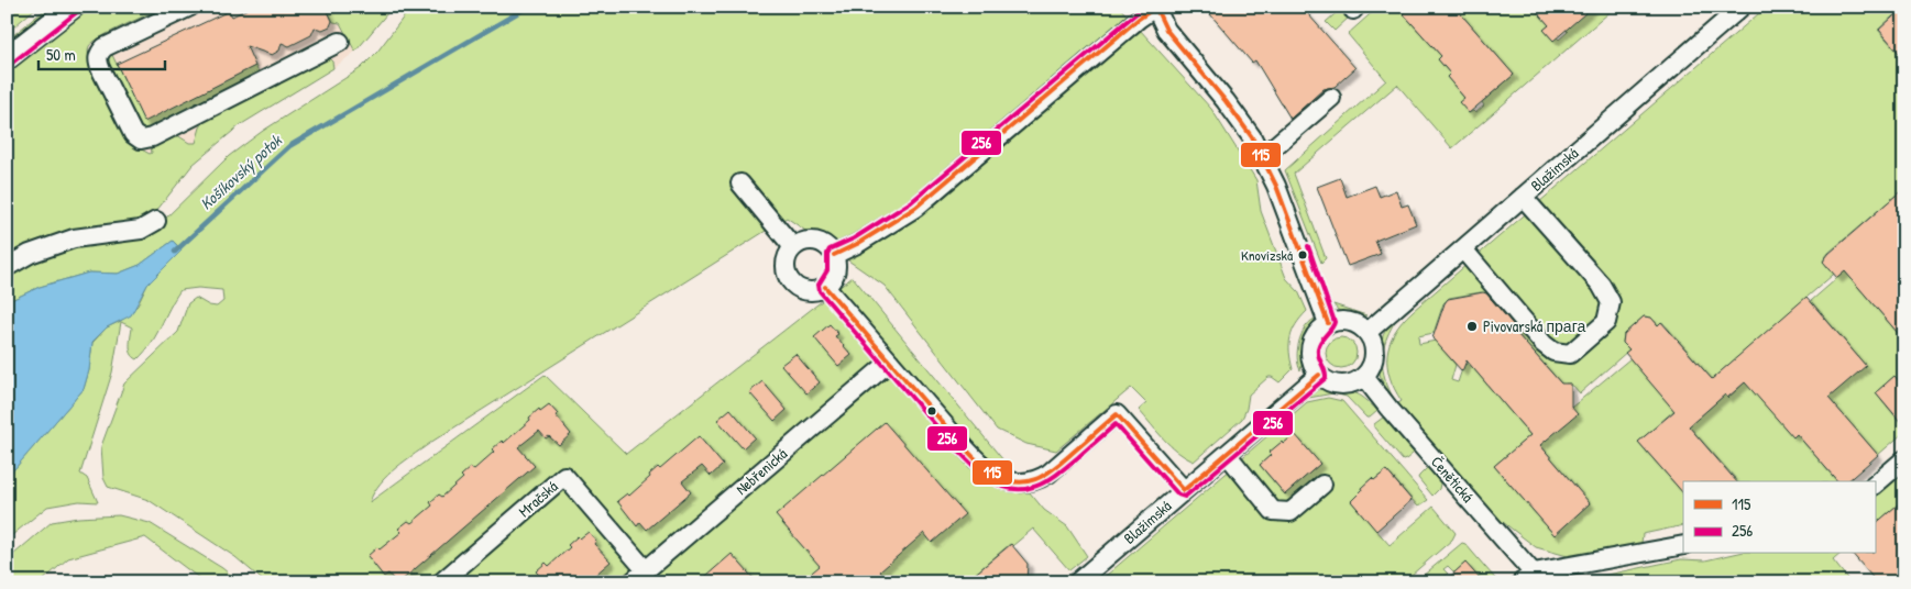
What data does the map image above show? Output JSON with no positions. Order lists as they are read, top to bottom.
{
  "streets": {
    "street": [
      "Blažimská",
      "Nebřenická",
      "Čenětická",
      "Mračská"
    ]
  },
  "crossings": [
    ["Blažimská", "Čenětická"],
    ["Nebřenická", "Mračská"]
  ],
  "water": ["Košíkovský potok"],
  "places": ["Knovízská", "Pivovarská прага"],
  "lines": ["transit line 115", "transit line 256"],
  "legend": ["115", "256"],
  "scale_bar": "50 m"
}
